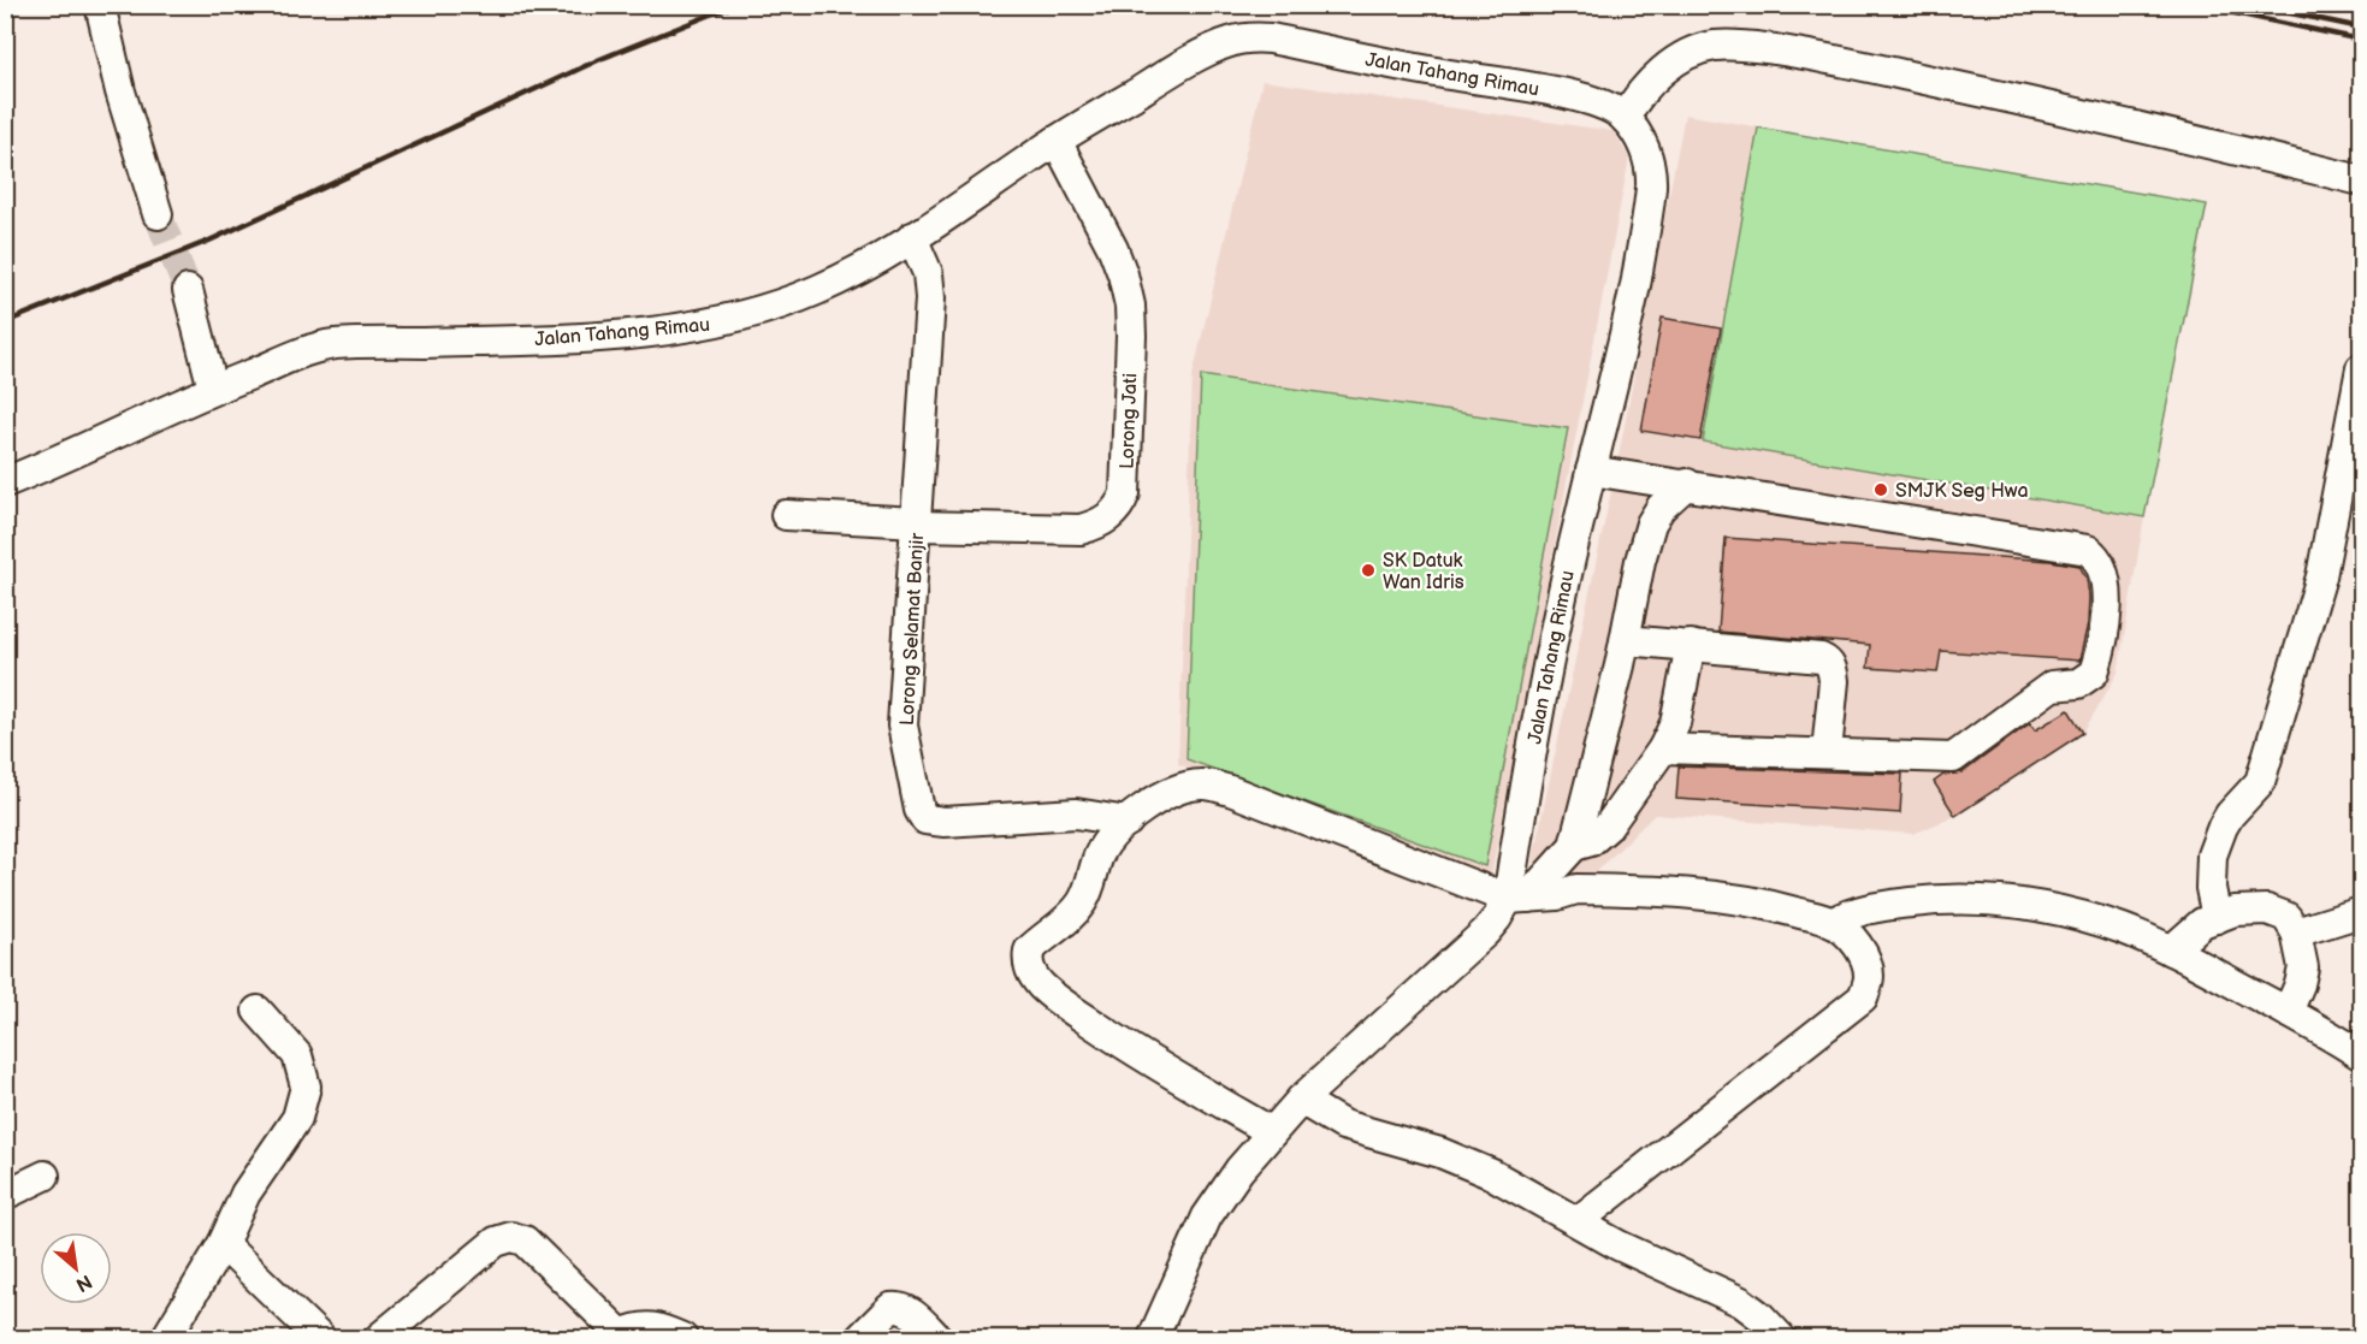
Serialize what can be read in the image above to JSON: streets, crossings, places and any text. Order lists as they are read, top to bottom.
{
  "streets": {
    "street": ["Jalan Tahang Rimau", "Lorong Jati", "Lorong Selamat Banjir"]
  },
  "crossings": [
    ["Jalan Tahang Rimau", "Lorong Jati"],
    ["Jalan Tahang Rimau", "Lorong Selamat Banjir"],
    ["Lorong Jati", "Lorong Selamat Banjir"]
  ],
  "places": ["SMJK Seg Hwa", "SK Datuk Wan Idris"],
  "north": "bottom right"
}
